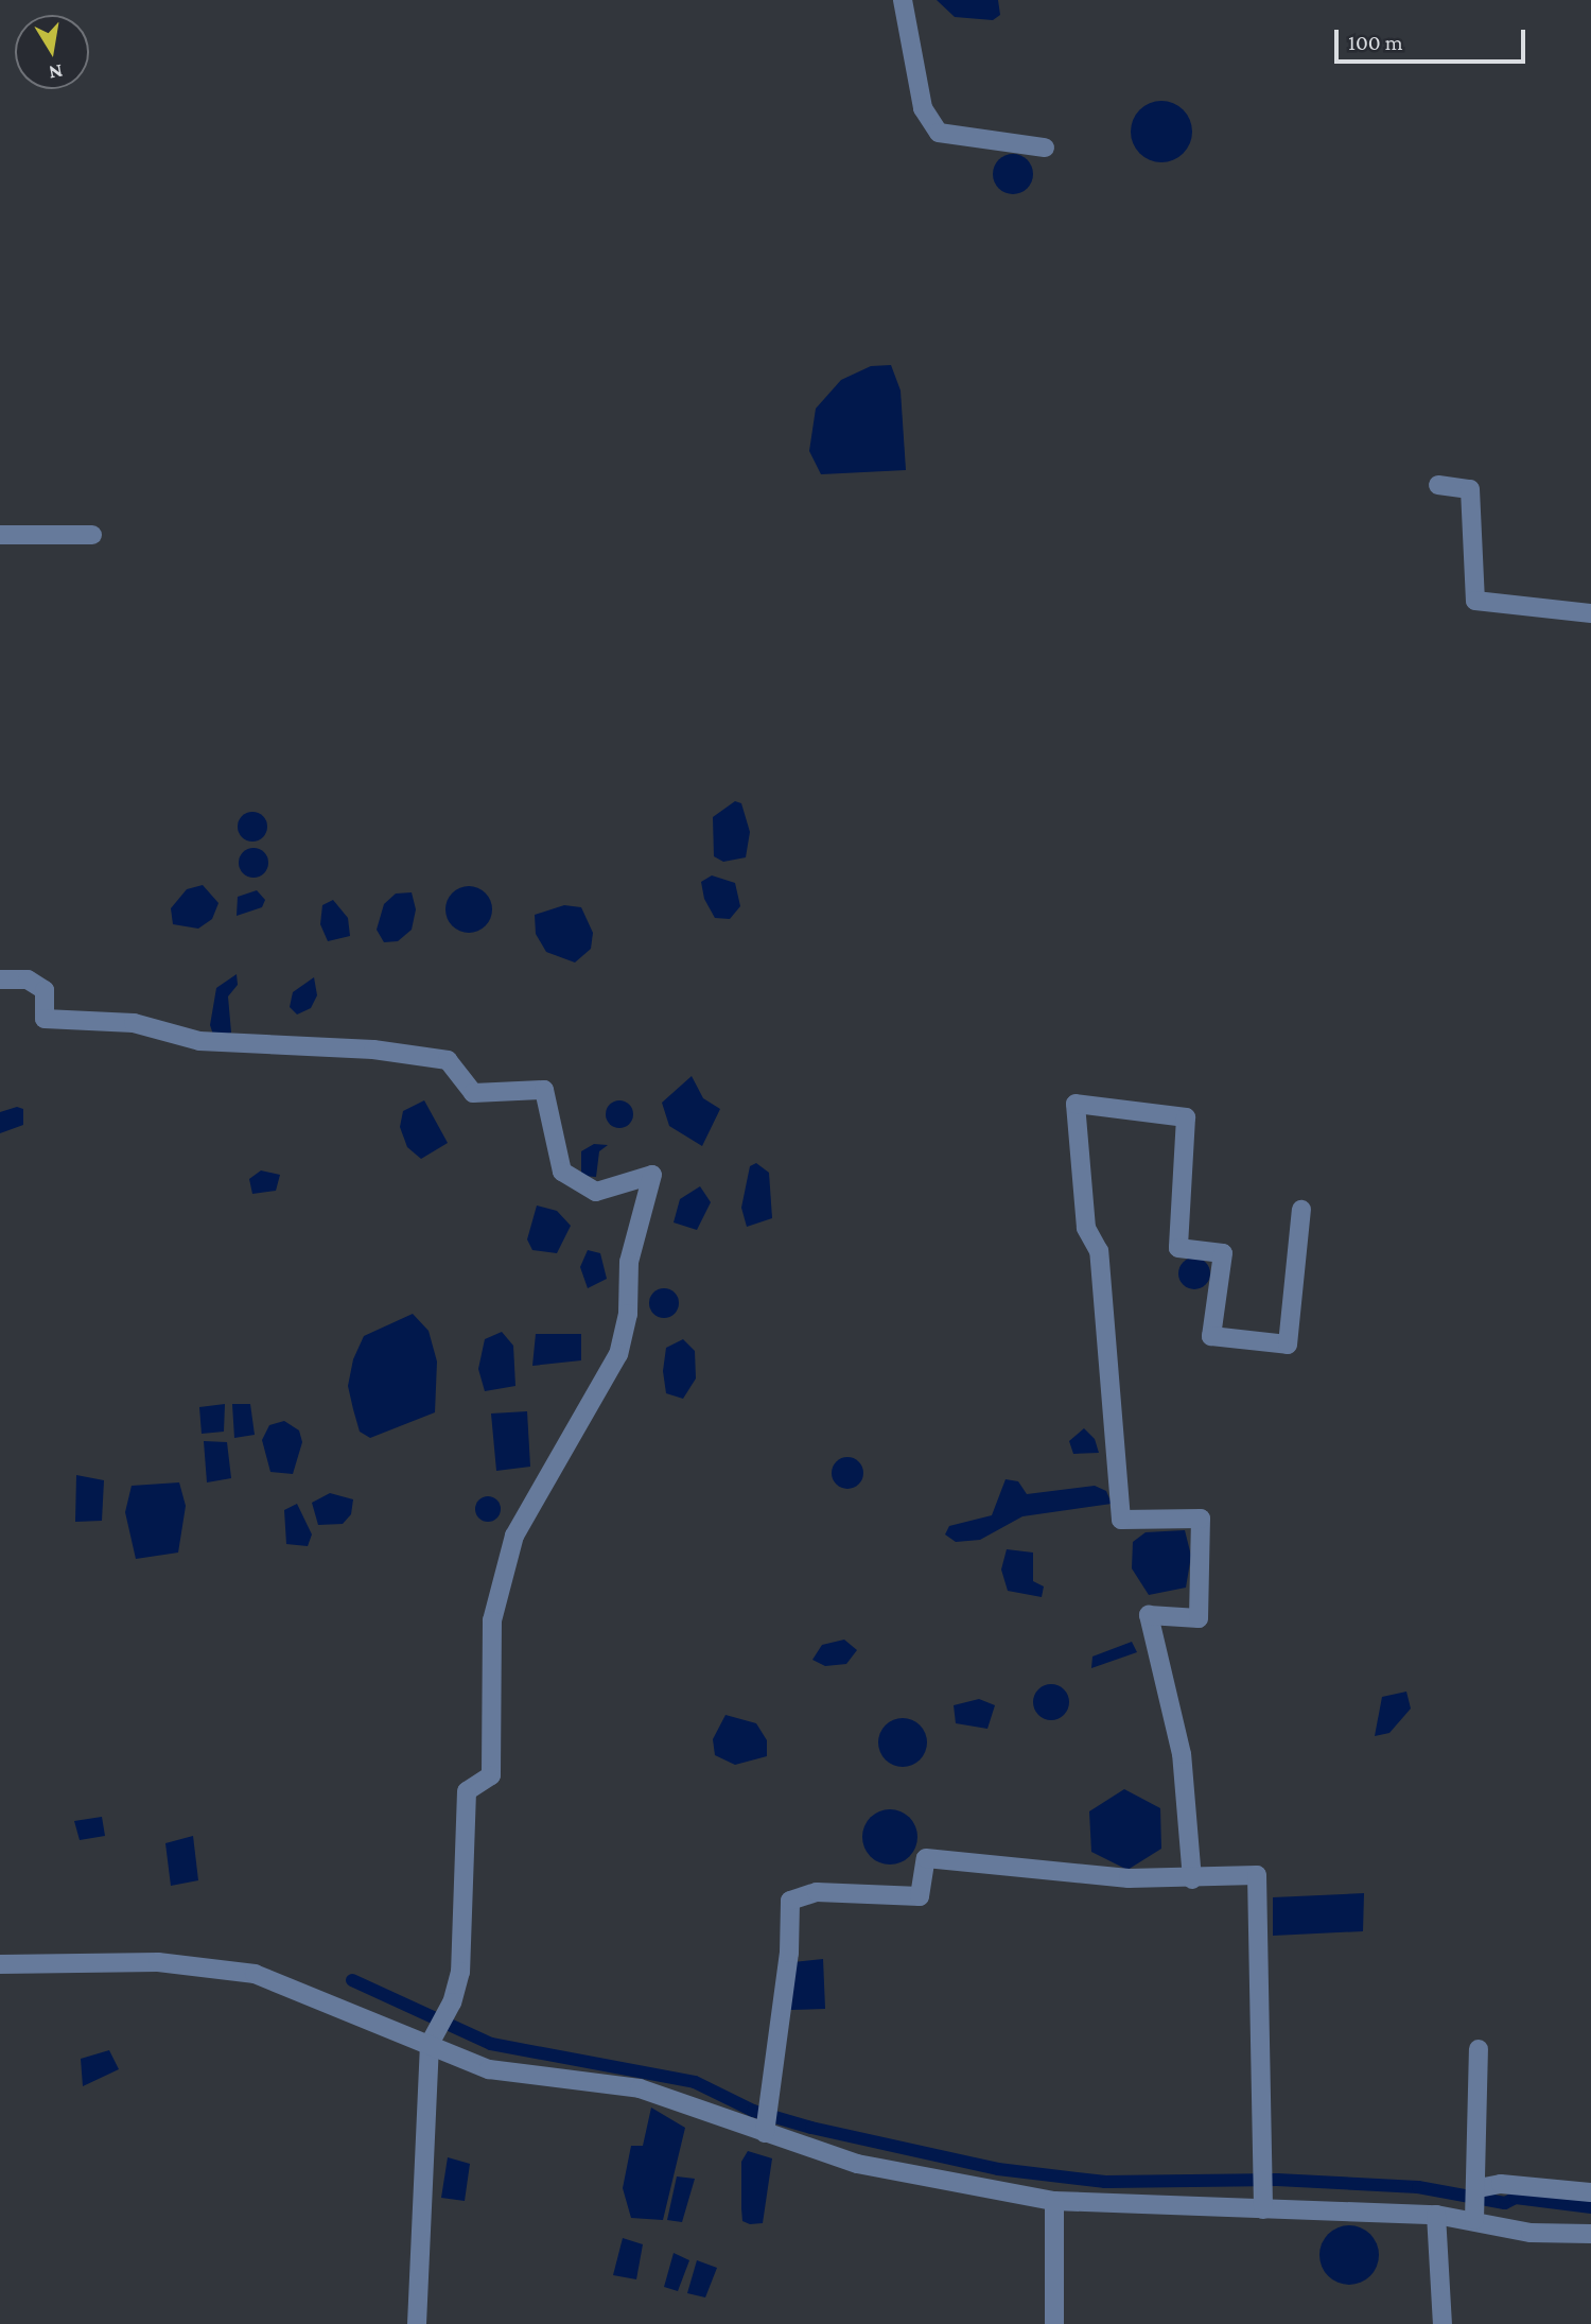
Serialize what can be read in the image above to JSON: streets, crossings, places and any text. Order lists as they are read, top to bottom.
{
  "scale_bar": "100 m",
  "north": "bottom"
}
